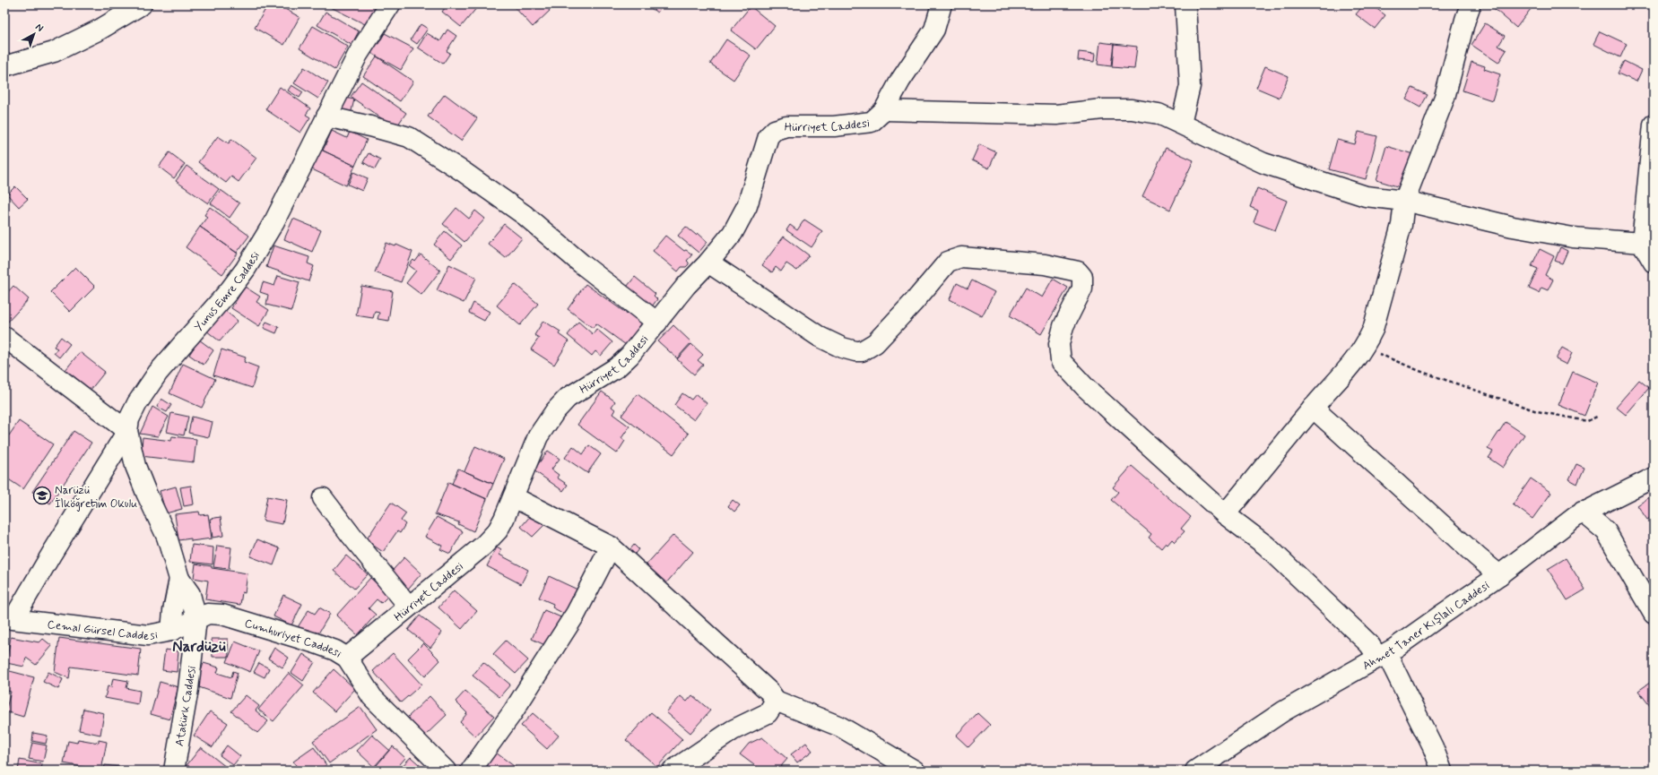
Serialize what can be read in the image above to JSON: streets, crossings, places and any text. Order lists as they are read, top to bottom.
{
  "streets": {
    "street": [
      "Hürriyet Caddesi",
      "Yunus Emre Caddesi",
      "Ahmet Taner Kışlalı Caddesi",
      "Cemal Gürsel Caddesi",
      "Cumhuriyet Caddesi",
      "Atatürk Caddesi"
    ]
  },
  "crossings": [
    ["Hürriyet Caddesi", "Cumhuriyet Caddesi"],
    ["Cemal Gürsel Caddesi", "Cumhuriyet Caddesi"],
    ["Cemal Gürsel Caddesi", "Atatürk Caddesi"],
    ["Cumhuriyet Caddesi", "Atatürk Caddesi"]
  ],
  "districts": ["Nardüzü"],
  "places": {
    "school or university": ["Narüzü İlköğretim Okulu"]
  },
  "north": "top right"
}
